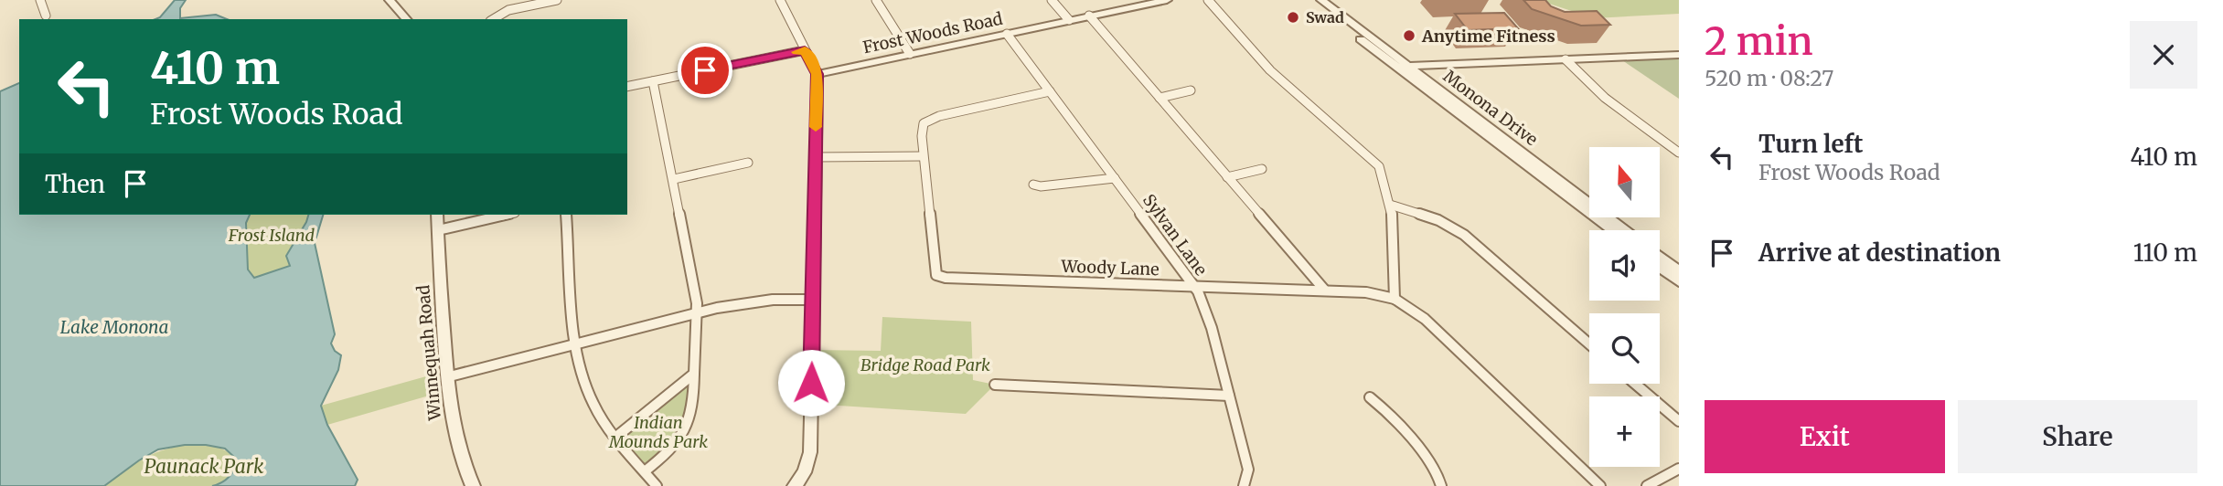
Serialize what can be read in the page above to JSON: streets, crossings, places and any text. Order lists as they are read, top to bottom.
{
  "streets": {
    "street": [
      "Frost Woods Road",
      "Monona Drive",
      "Sylvan Lane",
      "Woody Lane",
      "Winnequah Road"
    ]
  },
  "crossings": [
    ["Frost Woods Road", "Sylvan Lane"],
    ["Sylvan Lane", "Woody Lane"]
  ],
  "water": ["Lake Monona"],
  "parks": [
    "Frost Island",
    "Bridge Road Park",
    "Indian Mounds Park",
    "Paunack Park"
  ],
  "places": ["Swad", "Anytime Fitness"],
  "north": "top",
  "page": {
    "heading": ["2 min", "520 m · 08:27"],
    "turn": ["410 m", "Frost Woods Road"],
    "list": [
      {
        "name": "Turn left",
        "note": "Frost Woods Road",
        "value": "410 m"
      },
      {
        "name": "Arrive at destination",
        "value": "110 m"
      }
    ],
    "map_buttons": "+",
    "then": "Then",
    "buttons": ["Exit", "Share"]
  }
}
